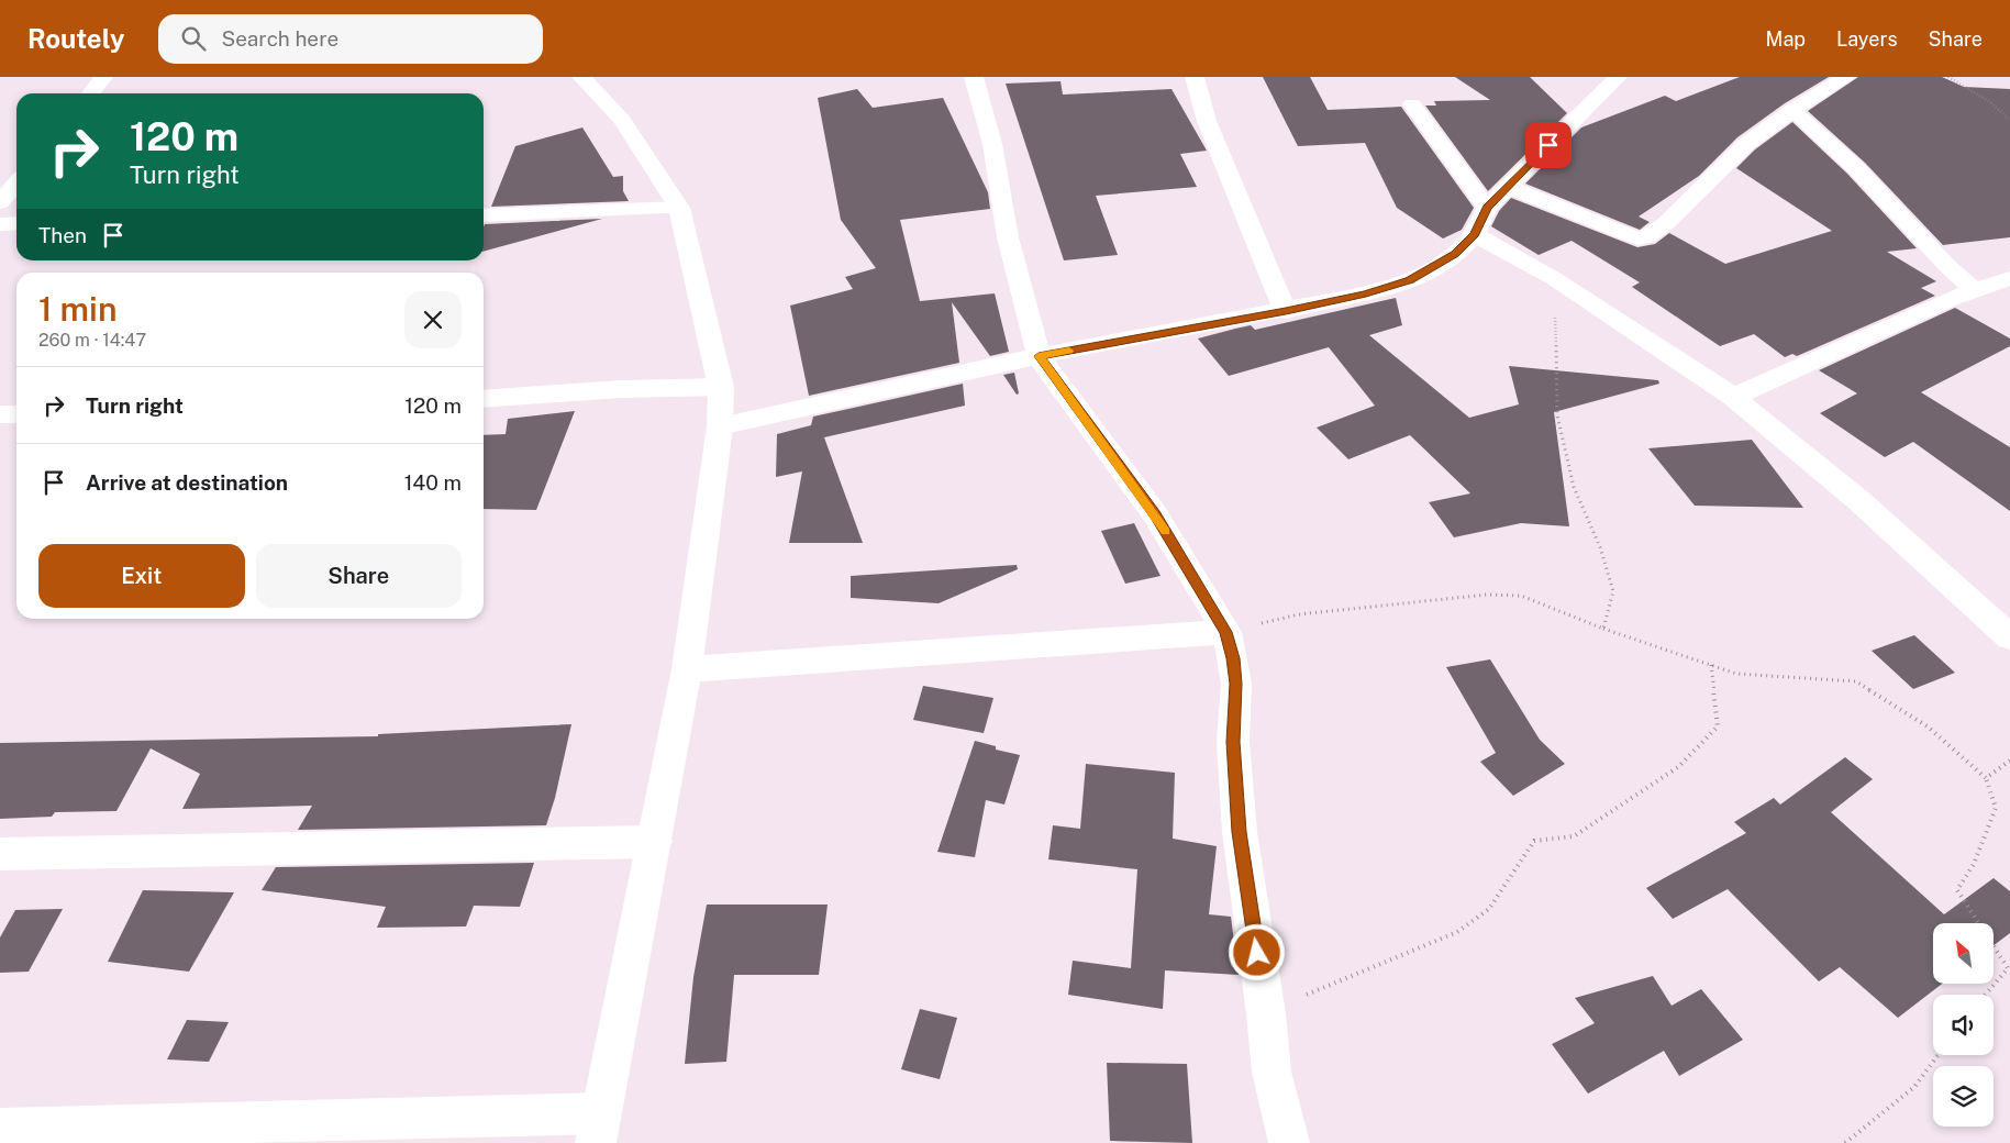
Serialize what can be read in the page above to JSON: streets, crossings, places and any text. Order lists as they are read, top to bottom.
{
  "north": "top left",
  "page": {
    "header": "Routely",
    "search": "Search here",
    "nav": ["Map", "Layers", "Share"],
    "turn": ["120 m", "Turn right"],
    "then": "Then",
    "heading": ["1 min", "260 m · 14:47"],
    "list": [
      {
        "name": "Turn right",
        "value": "120 m"
      },
      {
        "name": "Arrive at destination",
        "value": "140 m"
      }
    ],
    "buttons": ["Exit", "Share"]
  }
}
